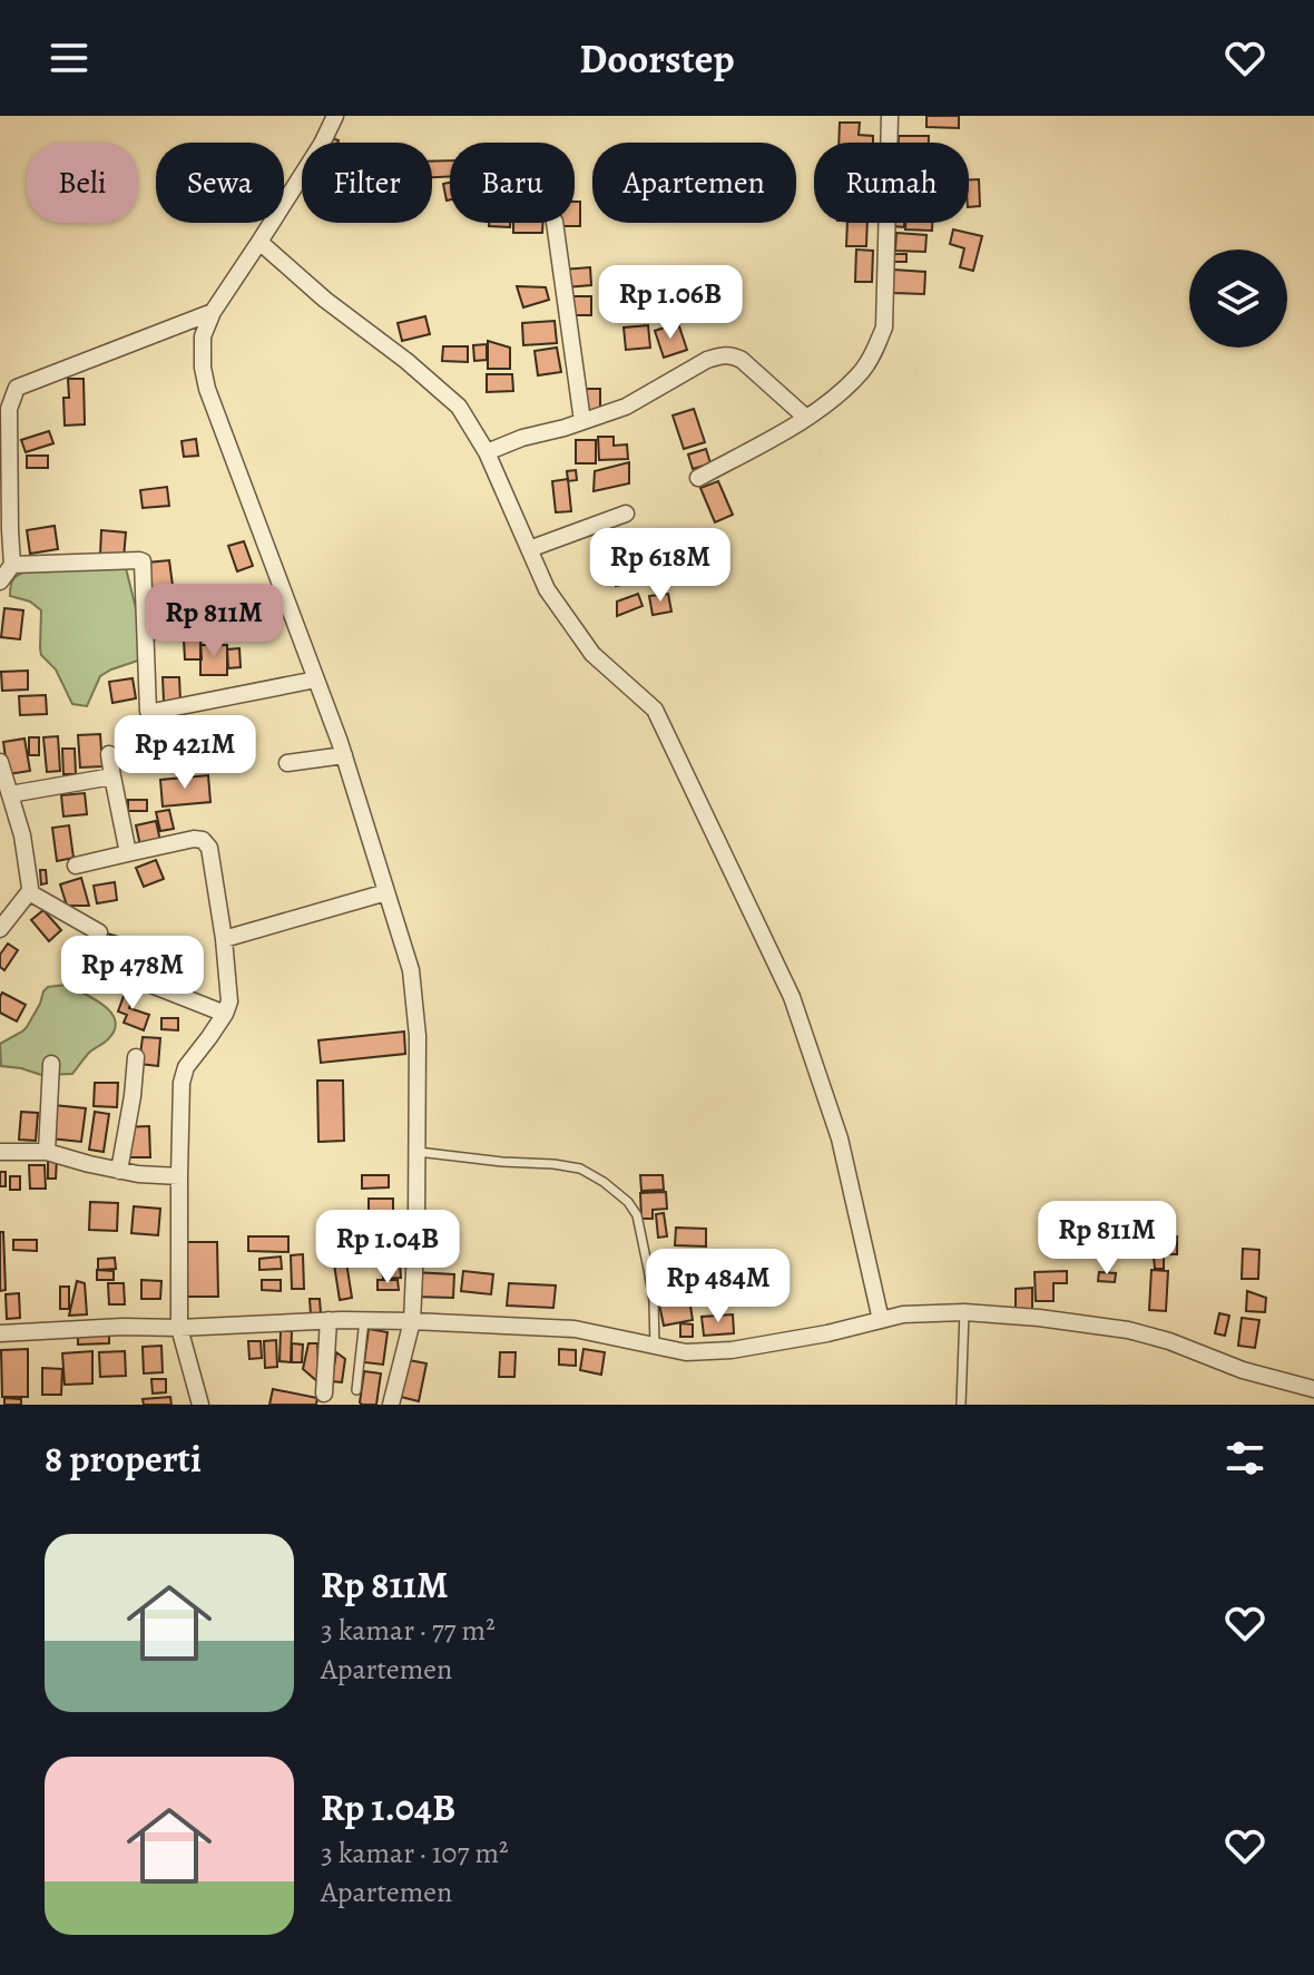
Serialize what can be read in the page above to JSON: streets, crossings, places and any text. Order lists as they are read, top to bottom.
{
  "page": {
    "header": "Doorstep",
    "chip": [
      "Beli",
      "Sewa",
      "Filter",
      "Baru",
      "Apartemen",
      "Rumah"
    ],
    "price": [
      "Rp 1.06B",
      "Rp 618M",
      "Rp 811M",
      "Rp 421M",
      "Rp 478M",
      "Rp 811M",
      "Rp 1.04B",
      "Rp 484M"
    ],
    "heading": "8 properti",
    "list": [
      {
        "name": "Rp 811M",
        "note": "3 kamar · 77 m² · Apartemen"
      },
      {
        "name": "Rp 1.04B",
        "note": "3 kamar · 107 m² · Apartemen"
      }
    ]
  }
}
